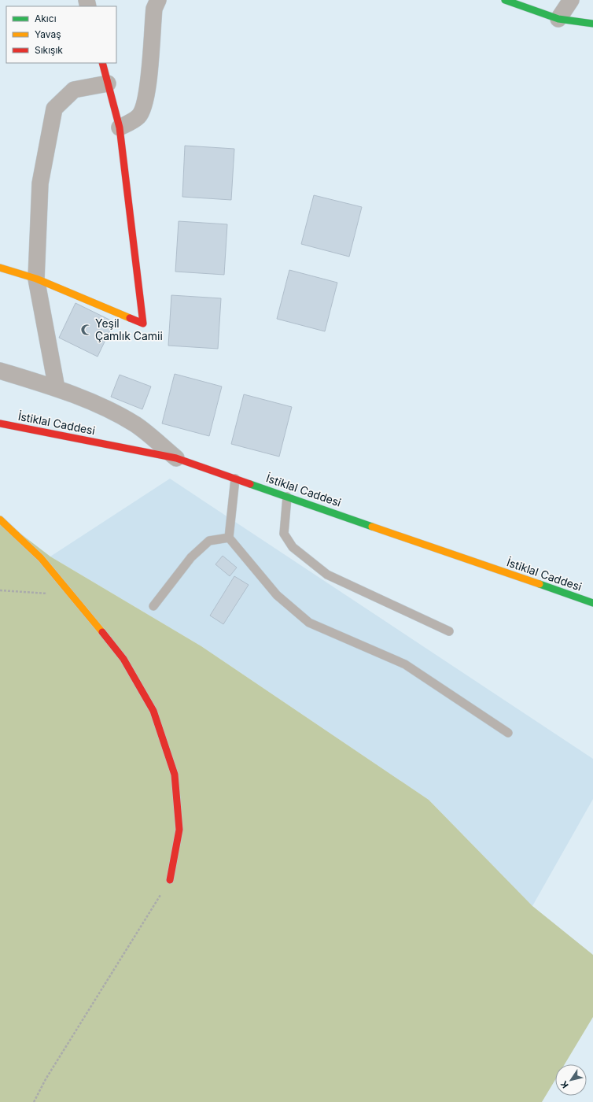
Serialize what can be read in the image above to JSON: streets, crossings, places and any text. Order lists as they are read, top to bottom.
{
  "streets": {
    "street": ["İstiklal Caddesi"]
  },
  "places": {
    "mosque": ["Yeşil Çamlık Camii"]
  },
  "legend": ["Akıcı", "Yavaş", "Sıkışık"],
  "north": "bottom left"
}
